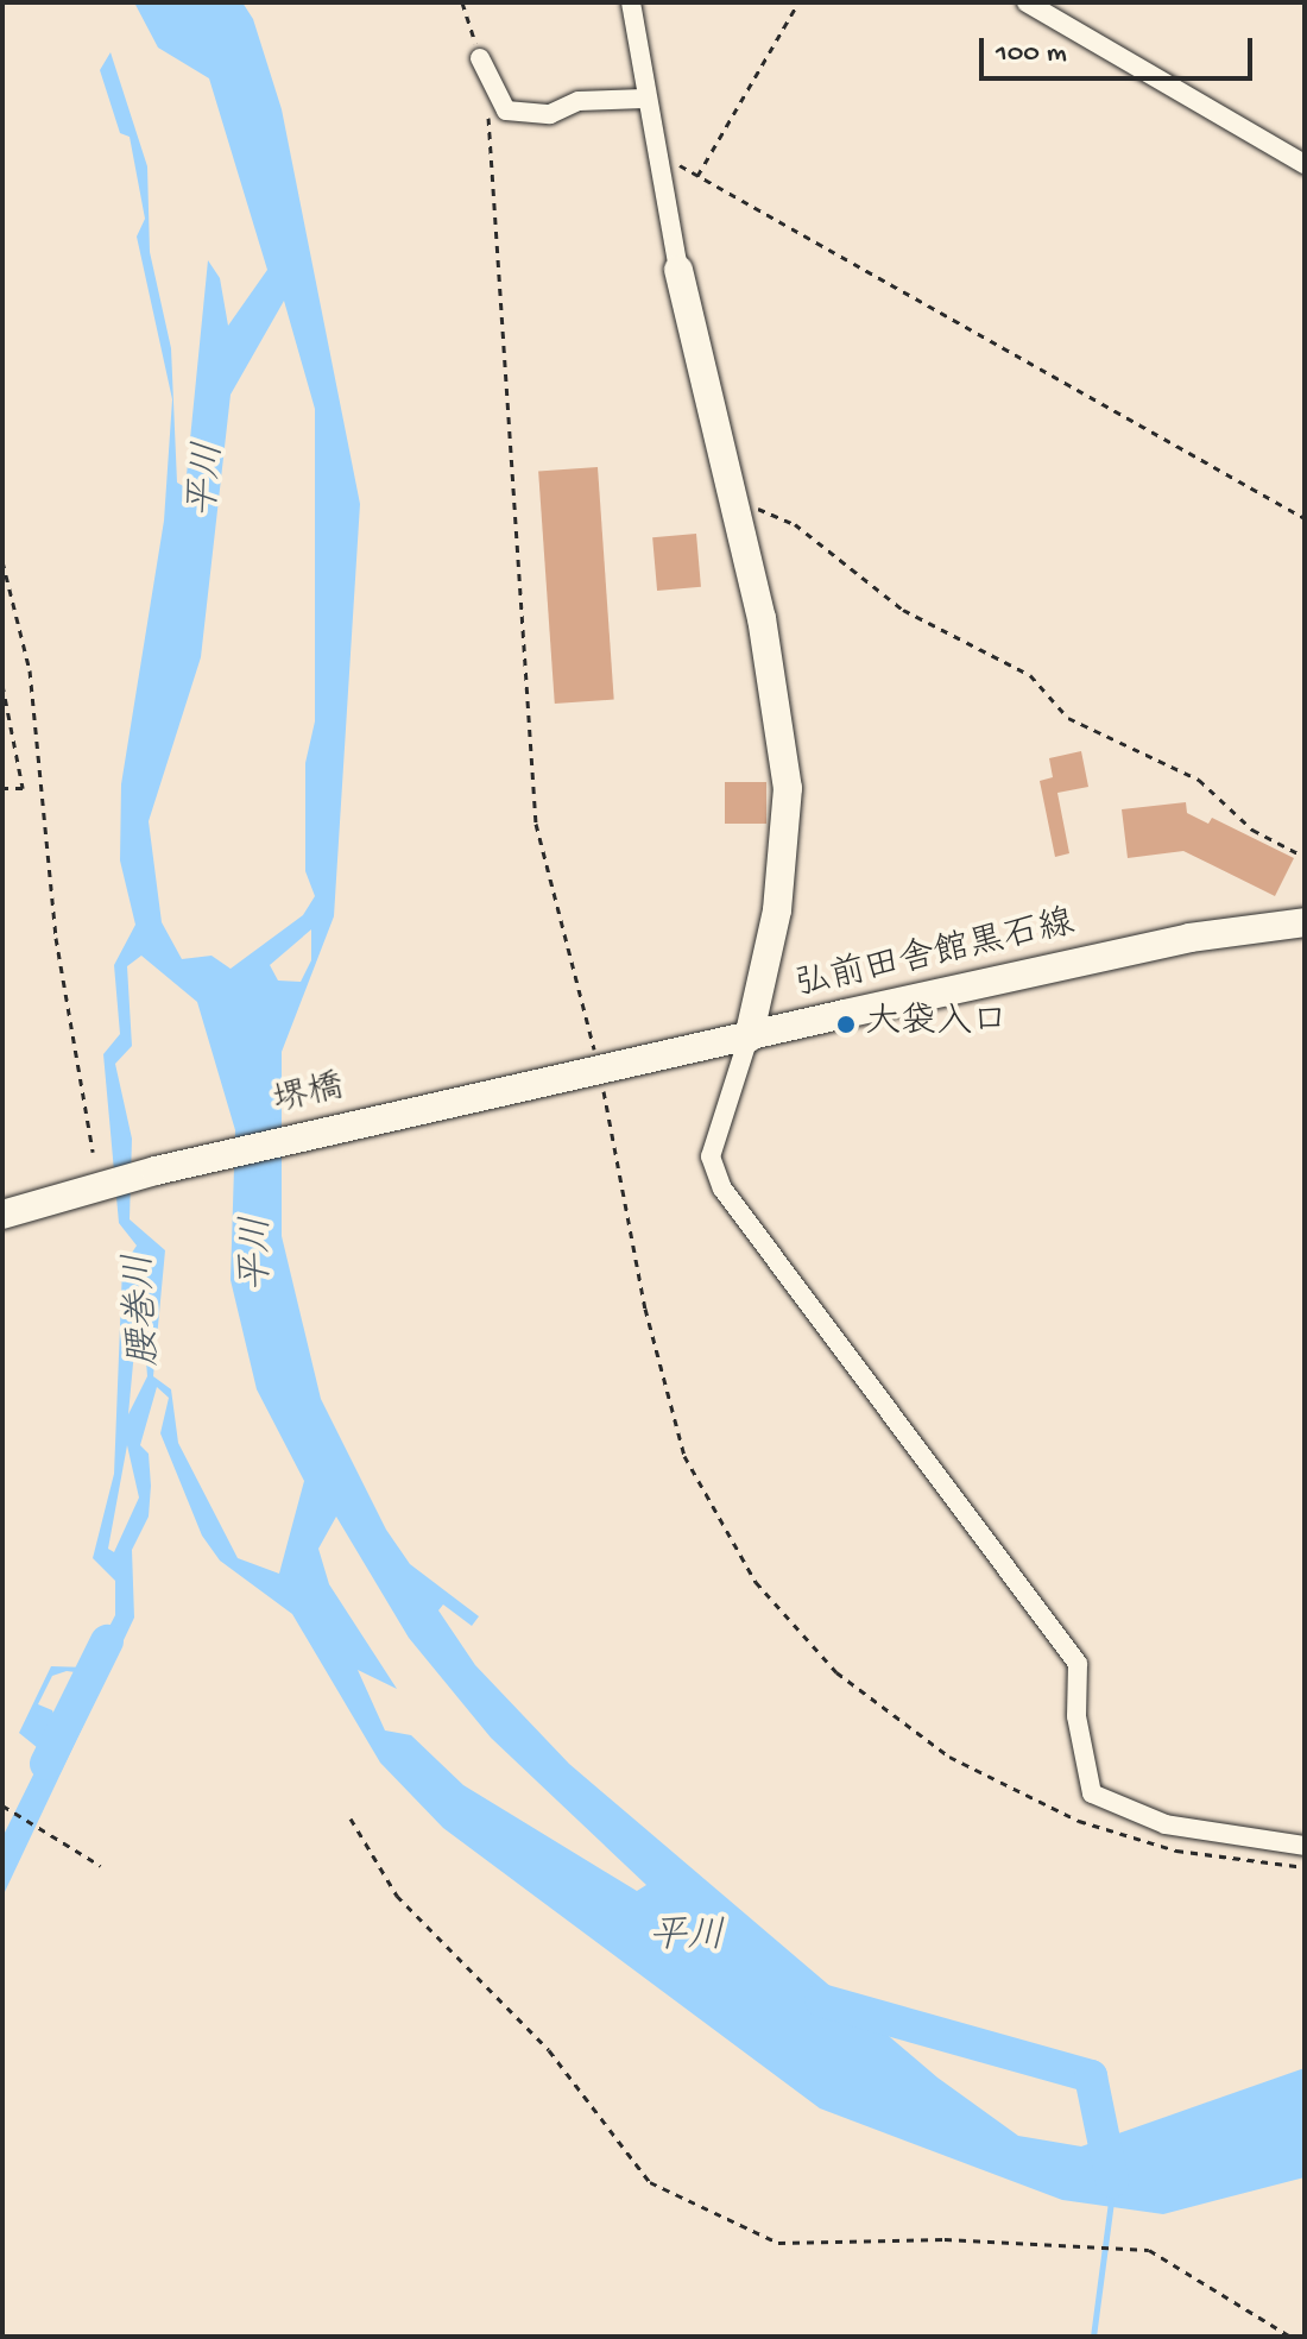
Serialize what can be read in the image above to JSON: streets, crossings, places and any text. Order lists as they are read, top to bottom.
{
  "streets": {
    "main road": ["弘前田舎館黒石線", "堺橋"]
  },
  "crossings": [
    ["弘前田舎館黒石線", "堺橋"]
  ],
  "water": ["平川", "腰巻川"],
  "places": ["大袋入口"],
  "scale_bar": "100 m"
}
